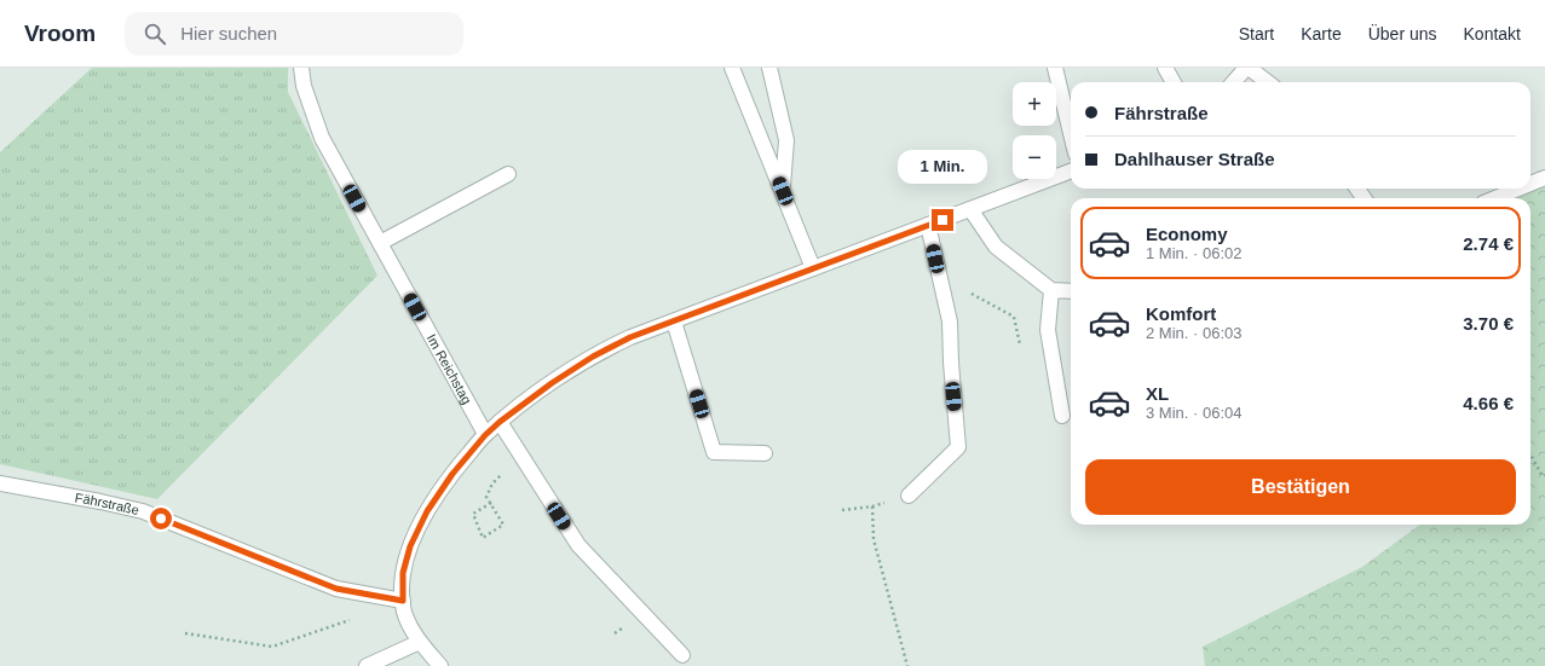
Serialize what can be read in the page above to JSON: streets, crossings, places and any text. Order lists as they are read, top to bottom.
{
  "streets": {
    "street": ["Im Reichstag", "Fährstraße"]
  },
  "page": {
    "header": "Vroom",
    "search": "Hier suchen",
    "nav": [
      "Start",
      "Karte",
      "Über uns",
      "Kontakt"
    ],
    "map_buttons": ["+", "−"],
    "banner": ["Fährstraße", "Dahlhauser Straße"],
    "bubble": "1 Min.",
    "list": [
      {
        "name": "Economy",
        "note": "1 Min. · 06:02",
        "value": "2.74 €"
      },
      {
        "name": "Komfort",
        "note": "2 Min. · 06:03",
        "value": "3.70 €"
      },
      {
        "name": "XL",
        "note": "3 Min. · 06:04",
        "value": "4.66 €"
      }
    ],
    "buttons": "Bestätigen"
  }
}
